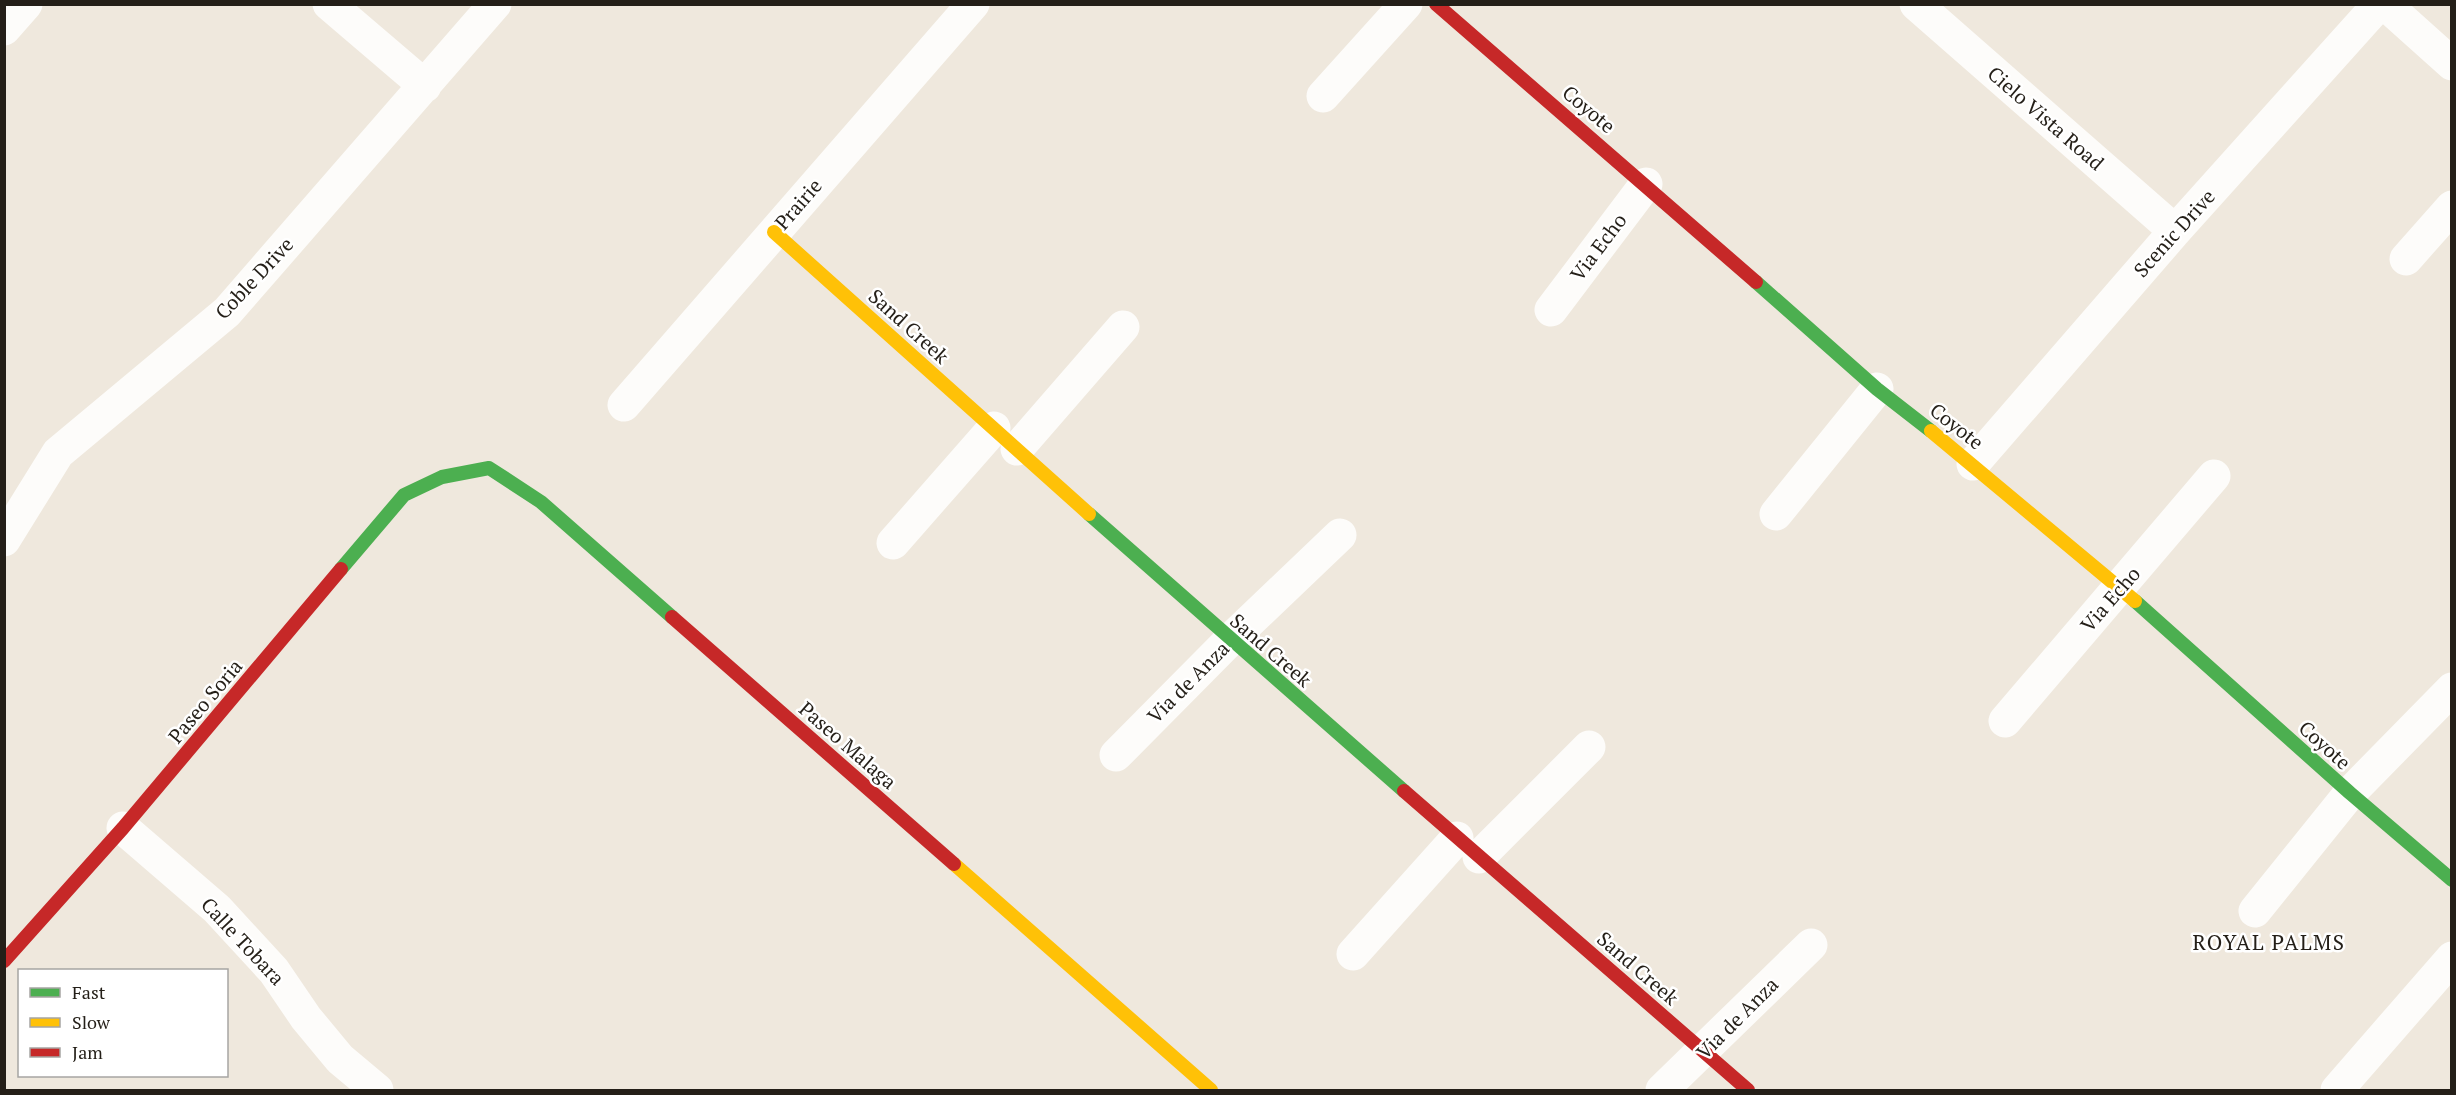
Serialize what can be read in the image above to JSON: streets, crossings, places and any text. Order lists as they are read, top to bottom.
{
  "streets": {
    "street": [
      "Coyote",
      "Cielo Vista Road",
      "Prairie",
      "Scenic Drive",
      "Via Echo",
      "Coble Drive",
      "Sand Creek",
      "Via de Anza",
      "Paseo Soria",
      "Paseo Malaga",
      "Calle Tobara"
    ]
  },
  "crossings": [
    ["Coyote", "Scenic Drive"],
    ["Coyote", "Via Echo"],
    ["Cielo Vista Road", "Scenic Drive"],
    ["Prairie", "Sand Creek"],
    ["Sand Creek", "Via de Anza"],
    ["Paseo Soria", "Paseo Malaga"],
    ["Paseo Soria", "Calle Tobara"]
  ],
  "districts": ["ROYAL PALMS"],
  "legend": ["Fast", "Slow", "Jam"]
}
